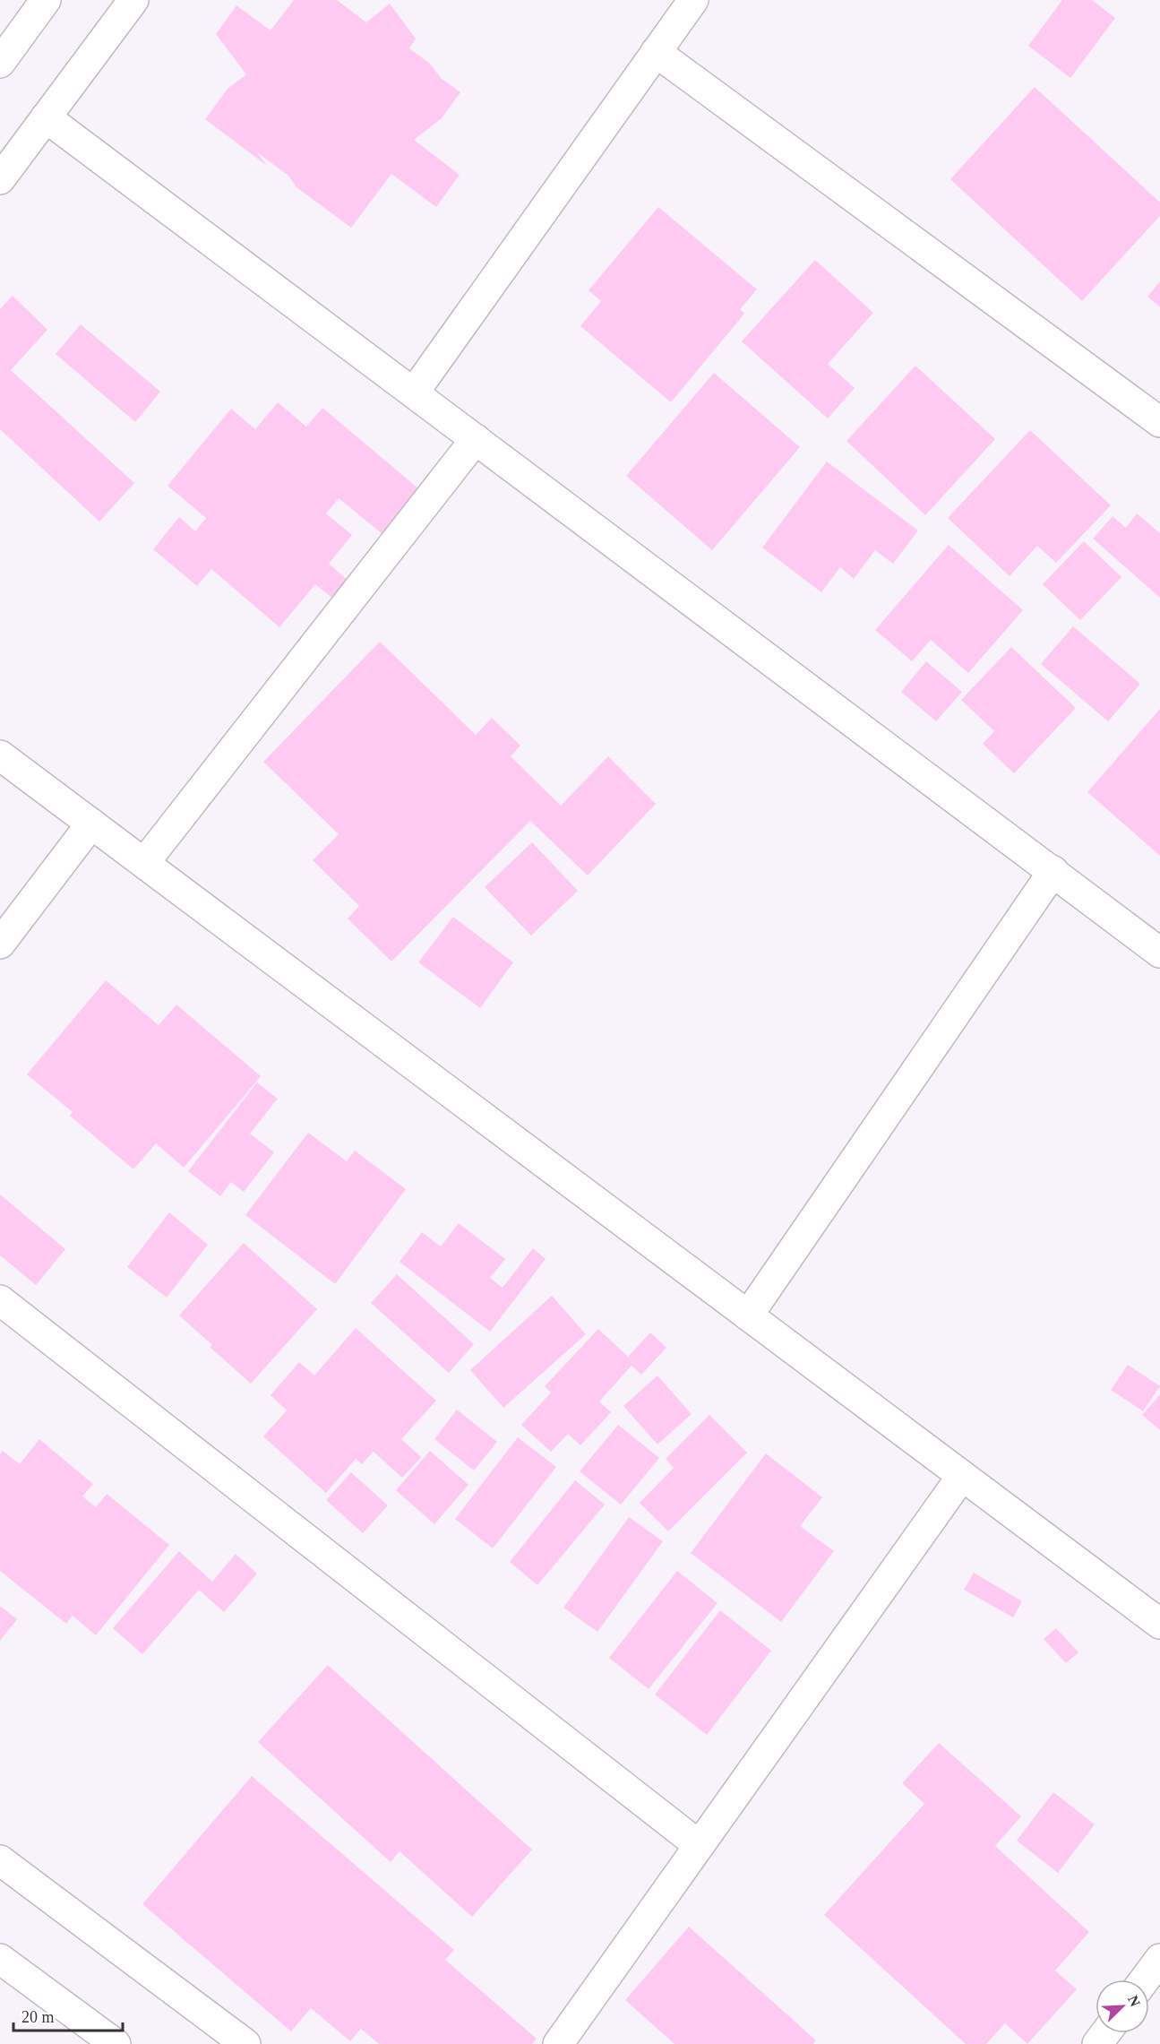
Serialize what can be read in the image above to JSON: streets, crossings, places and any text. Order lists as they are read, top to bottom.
{
  "scale_bar": "20 m",
  "north": "top right"
}
